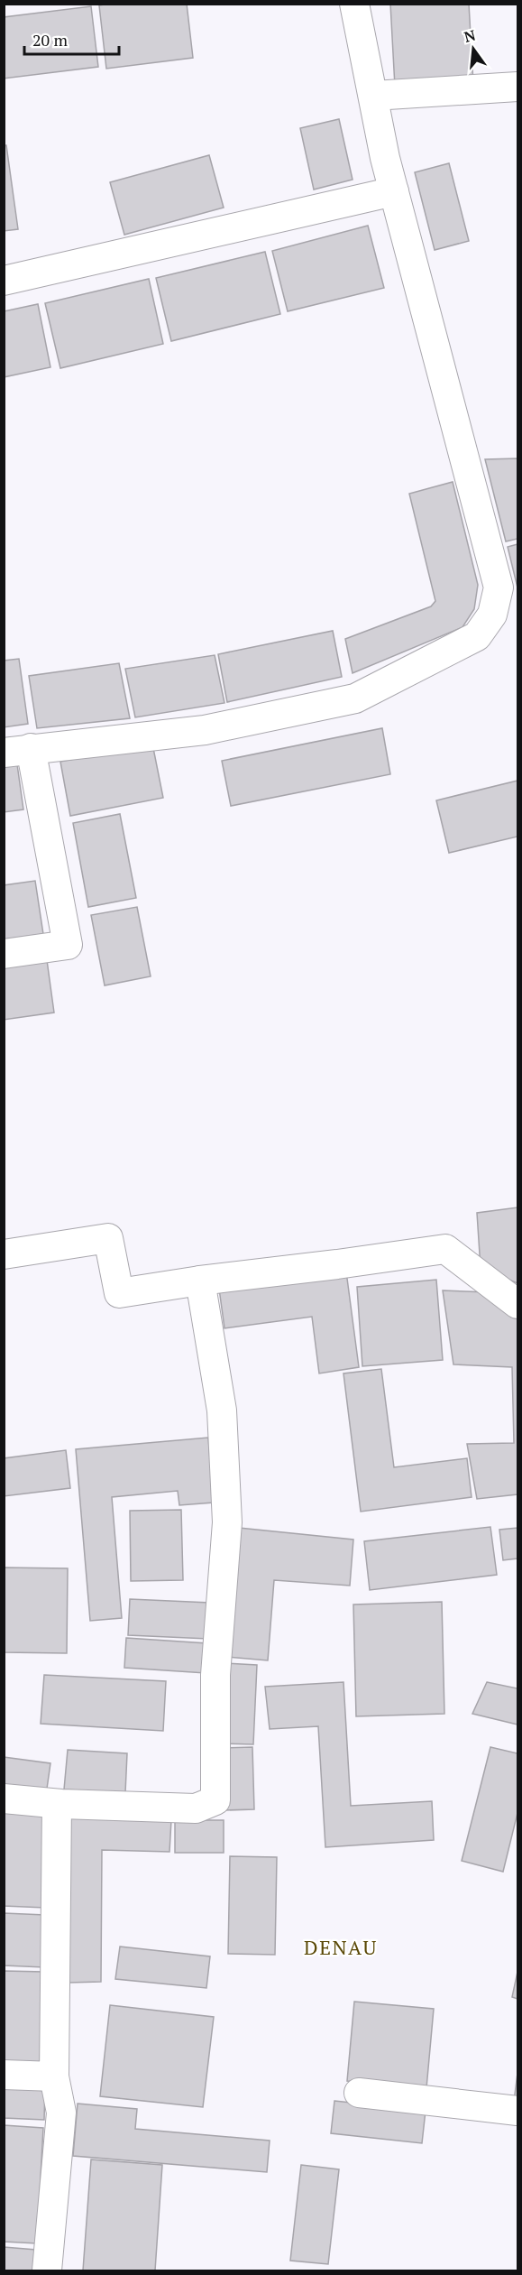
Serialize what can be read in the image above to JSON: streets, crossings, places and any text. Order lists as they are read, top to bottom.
{
  "districts": ["DENAU"],
  "scale_bar": "20 m",
  "north": "top"
}
